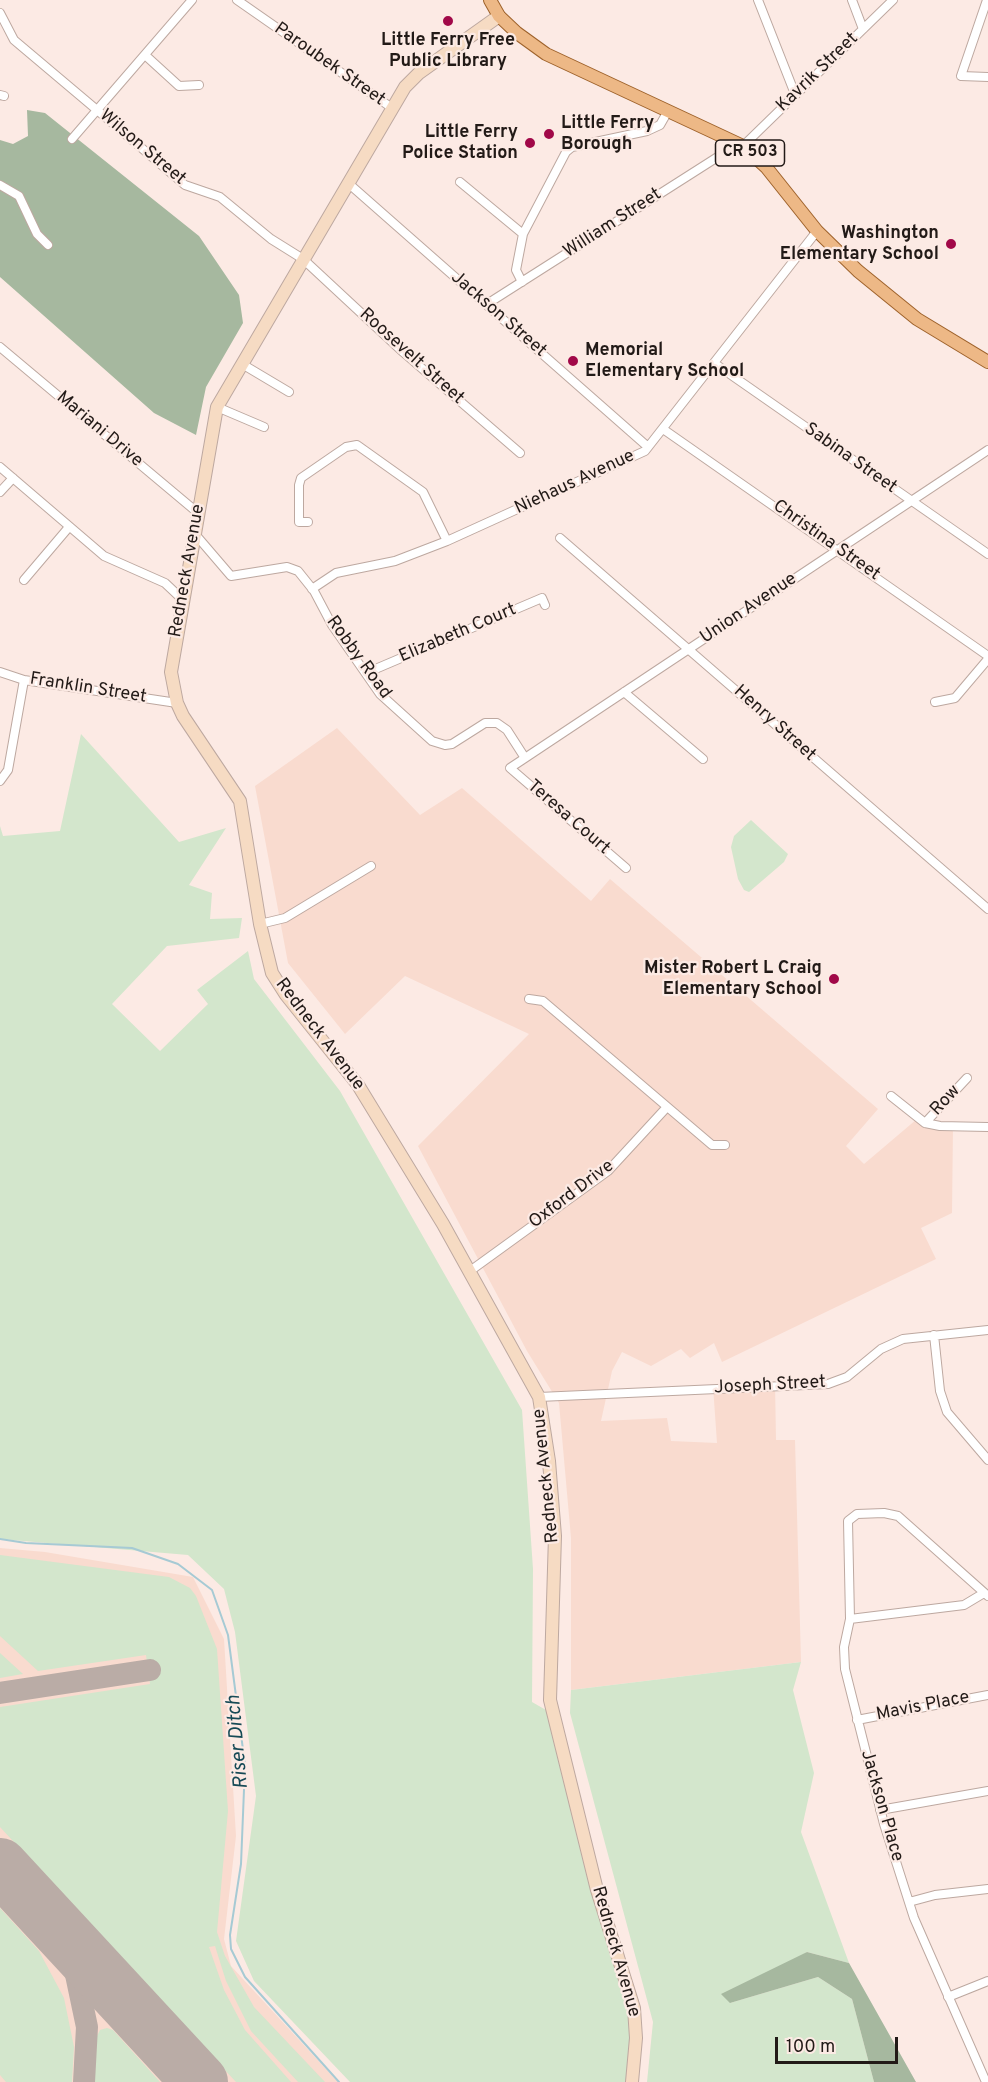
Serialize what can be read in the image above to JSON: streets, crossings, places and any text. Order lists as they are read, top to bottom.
{
  "streets": {
    "main road": ["CR 503"],
    "street": [
      "Paroubek Street",
      "Kavrik Street",
      "Wilson Street",
      "William Street",
      "Jackson Street",
      "Roosevelt Street",
      "Mariani Drive",
      "Sabina Street",
      "Niehaus Avenue",
      "Christina Street",
      "Redneck Avenue",
      "Union Avenue",
      "Elizabeth Court",
      "Robby Road",
      "Franklin Street",
      "Henry Street",
      "Teresa Court",
      "Row",
      "Oxford Drive",
      "Joseph Street",
      "Mavis Place",
      "Jackson Place"
    ]
  },
  "crossings": [
    ["Paroubek Street", "Redneck Avenue"],
    ["Kavrik Street", "CR 503"],
    ["Kavrik Street", "William Street"],
    ["Wilson Street", "Roosevelt Street"],
    ["Wilson Street", "Redneck Avenue"],
    ["CR 503", "William Street"],
    ["CR 503", "Niehaus Avenue"],
    ["CR 503", "Redneck Avenue"],
    ["William Street", "Jackson Street"],
    ["Jackson Street", "Niehaus Avenue"],
    ["Jackson Street", "Redneck Avenue"],
    ["Roosevelt Street", "Redneck Avenue"],
    ["Mariani Drive", "Redneck Avenue"],
    ["Sabina Street", "Niehaus Avenue"],
    ["Sabina Street", "Union Avenue"],
    ["Niehaus Avenue", "Christina Street"],
    ["Niehaus Avenue", "Robby Road"],
    ["Christina Street", "Union Avenue"],
    ["Redneck Avenue", "Robby Road"],
    ["Redneck Avenue", "Franklin Street"],
    ["Redneck Avenue", "Oxford Drive"],
    ["Redneck Avenue", "Joseph Street"],
    ["Union Avenue", "Robby Road"],
    ["Union Avenue", "Henry Street"],
    ["Union Avenue", "Teresa Court"],
    ["Elizabeth Court", "Robby Road"],
    ["Mavis Place", "Jackson Place"]
  ],
  "water": ["Riser Ditch"],
  "places": [
    "Little Ferry Free Public Library",
    "Little Ferry Borough",
    "Little Ferry Police Station",
    "Washington Elementary School",
    "Memorial Elementary School",
    "Mister Robert L Craig Elementary School"
  ],
  "scale_bar": "100 m"
}
